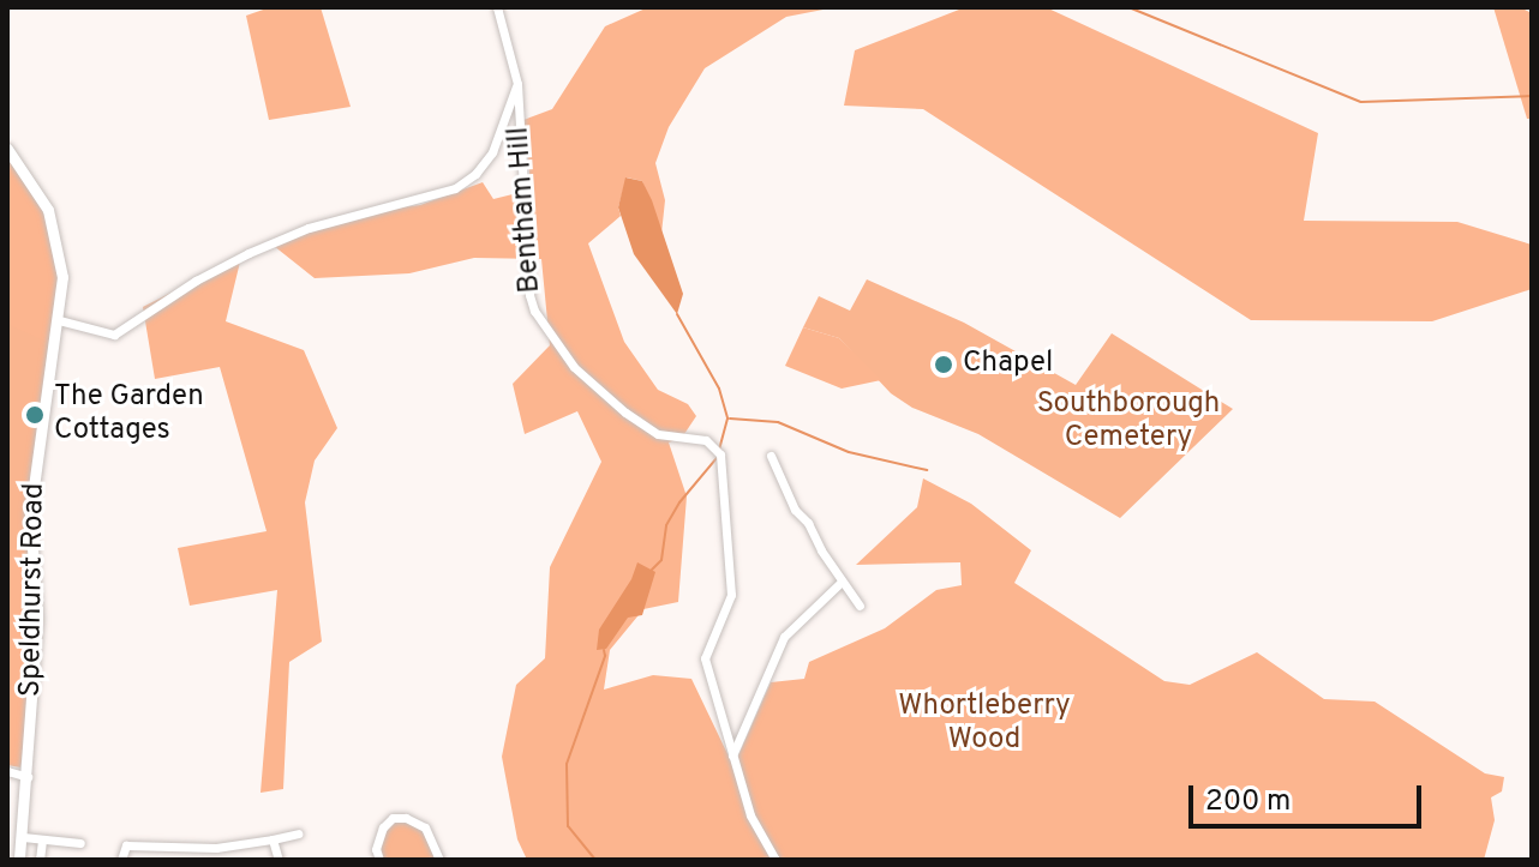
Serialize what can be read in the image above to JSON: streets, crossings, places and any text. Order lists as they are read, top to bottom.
{
  "streets": {
    "street": ["Bentham Hill", "Speldhurst Road"]
  },
  "parks": ["Southborough Cemetery", "Whortleberry Wood"],
  "places": ["Chapel", "The Garden Cottages"],
  "scale_bar": "200 m"
}
